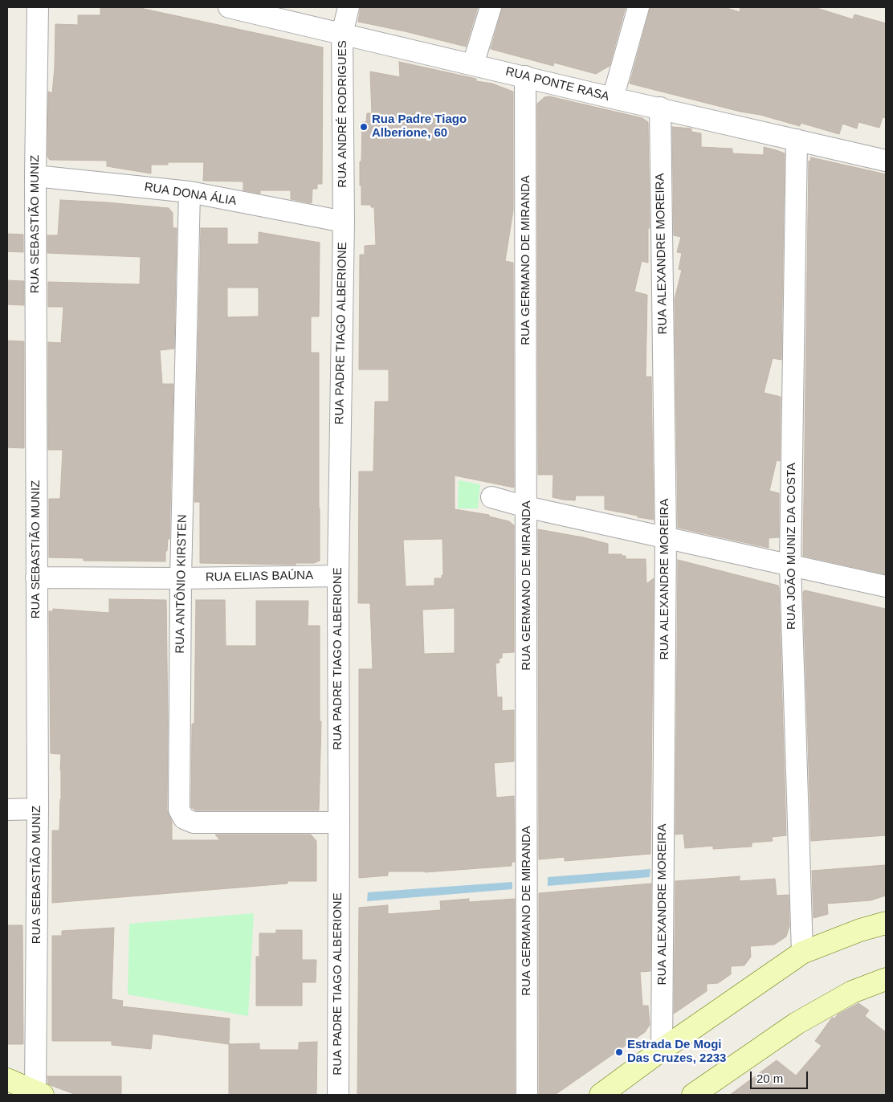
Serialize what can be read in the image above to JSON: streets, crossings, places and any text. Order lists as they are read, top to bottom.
{
  "streets": {
    "street": [
      "RUA PONTE RASA",
      "RUA ANDRÉ RODRIGUES",
      "RUA DONA ÁLIA",
      "RUA SEBASTIÃO MUNIZ",
      "RUA ALEXANDRE MOREIRA",
      "RUA GERMANO DE MIRANDA",
      "RUA PADRE TIAGO ALBERIONE",
      "RUA JOÃO MUNIZ DA COSTA",
      "RUA ELIAS BAÚNA",
      "RUA ANTÔNIO KIRSTEN"
    ]
  },
  "crossings": [
    ["RUA PONTE RASA", "RUA ANDRÉ RODRIGUES"],
    ["RUA PONTE RASA", "RUA ALEXANDRE MOREIRA"],
    ["RUA PONTE RASA", "RUA GERMANO DE MIRANDA"],
    ["RUA PONTE RASA", "RUA JOÃO MUNIZ DA COSTA"],
    ["RUA ANDRÉ RODRIGUES", "RUA DONA ÁLIA"],
    ["RUA ANDRÉ RODRIGUES", "RUA PADRE TIAGO ALBERIONE"],
    ["RUA DONA ÁLIA", "RUA SEBASTIÃO MUNIZ"],
    ["RUA DONA ÁLIA", "RUA PADRE TIAGO ALBERIONE"],
    ["RUA DONA ÁLIA", "RUA ANTÔNIO KIRSTEN"],
    ["RUA SEBASTIÃO MUNIZ", "RUA ELIAS BAÚNA"],
    ["RUA PADRE TIAGO ALBERIONE", "RUA ELIAS BAÚNA"],
    ["RUA PADRE TIAGO ALBERIONE", "RUA ANTÔNIO KIRSTEN"],
    ["RUA ELIAS BAÚNA", "RUA ANTÔNIO KIRSTEN"]
  ],
  "places": ["Rua Padre Tiago Alberione, 60", "Estrada De Mogi Das Cruzes, 2233"],
  "scale_bar": "20 m"
}
